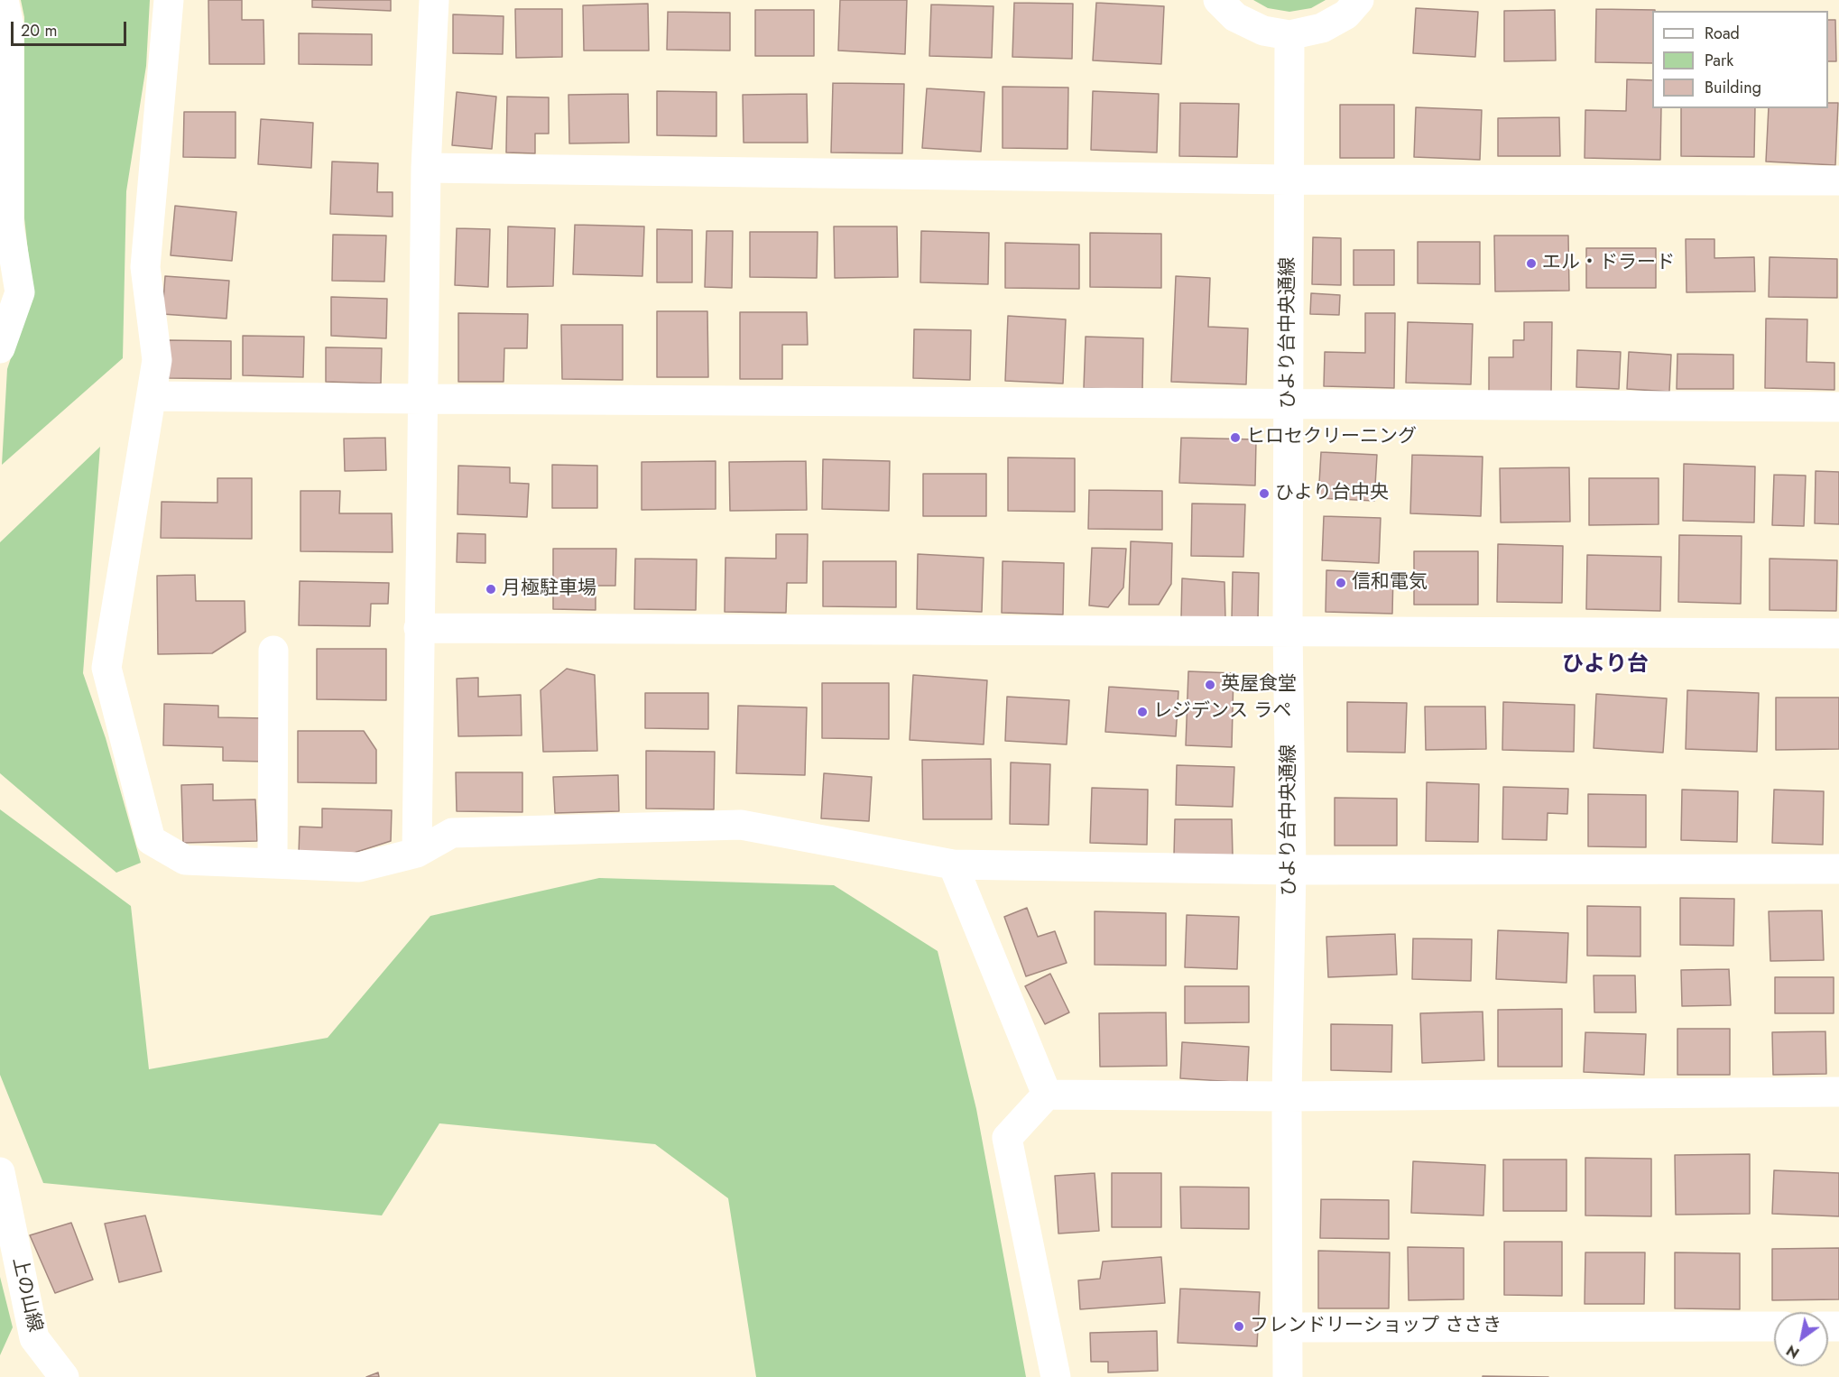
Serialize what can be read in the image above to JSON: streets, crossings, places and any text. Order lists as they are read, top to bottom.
{
  "streets": {
    "street": ["ひより台中央通線", "上の山線"]
  },
  "districts": ["ひより台"],
  "places": [
    "エル・ドラード",
    "ヒロセクリーニング",
    "ひより台中央",
    "信和電気",
    "月極駐車場",
    "英屋食堂",
    "レジデンス ラペ",
    "フレンドリーショップ ささき"
  ],
  "legend": ["Road", "Park", "Building"],
  "scale_bar": "20 m",
  "north": "bottom left"
}
